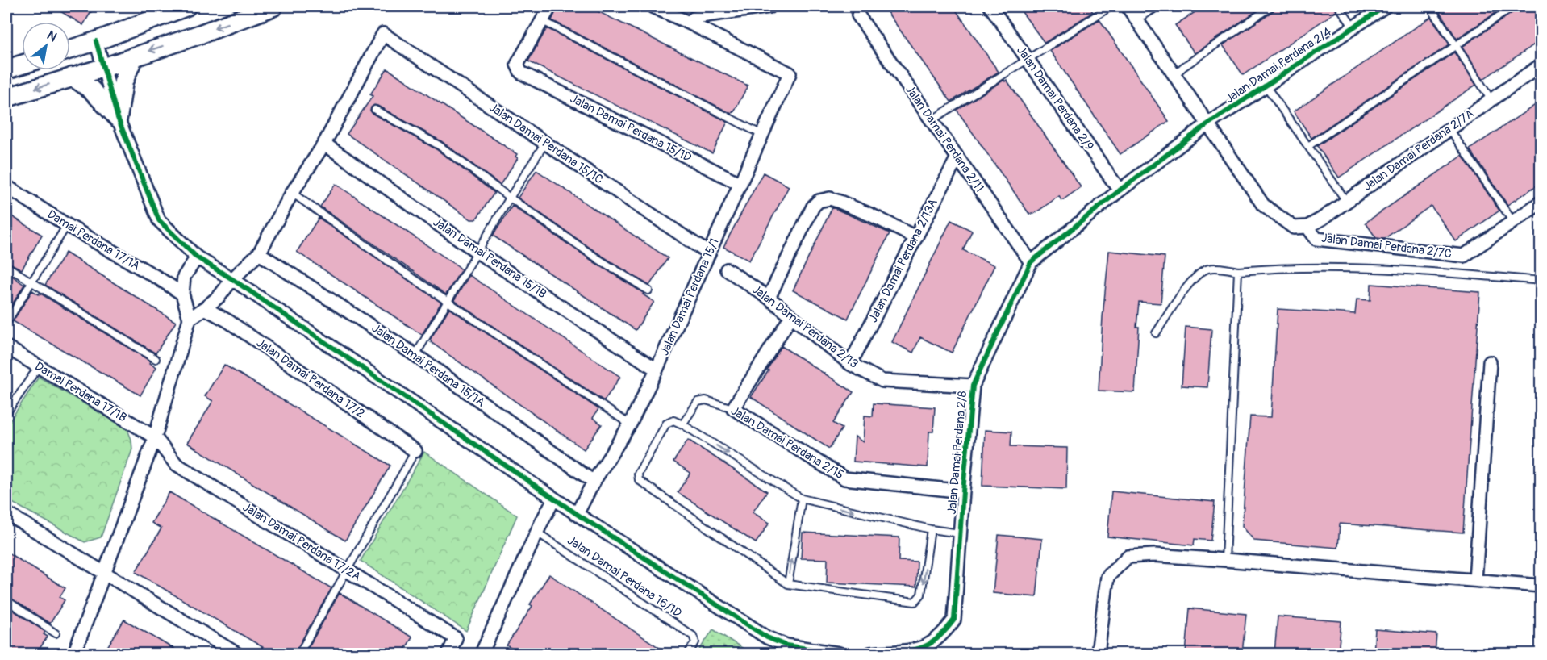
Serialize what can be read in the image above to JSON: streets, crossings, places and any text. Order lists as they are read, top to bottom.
{
  "streets": {
    "street": [
      "Jalan Damai Perdana 2/4",
      "Jalan Damai Perdana 2/9",
      "Jalan Damai Perdana 15/1D",
      "Jalan Damai Perdana 2/11",
      "Jalan Damai Perdana 15/1C",
      "Jalan Damai Perdana 2/7A",
      "Damai Perdana 17/1A",
      "Jalan Damai Perdana 2/7C",
      "Jalan Damai Perdana 15/1B",
      "Jalan Damai Perdana 2/13A",
      "Jalan Damai Perdana 15/1",
      "Jalan Damai Perdana 2/13",
      "Jalan Damai Perdana 15/1A",
      "Jalan Damai Perdana 17/2",
      "Damai Perdana 17/1B",
      "Jalan Damai Perdana 2/15",
      "Jalan Damai Perdana 2/8",
      "Jalan Damai Perdana 17/2A"
    ],
    "lane": ["Jalan Damai Perdana 16/1D"]
  },
  "crossings": [
    ["Jalan Damai Perdana 2/4", "Jalan Damai Perdana 2/7A"],
    ["Jalan Damai Perdana 2/4", "Jalan Damai Perdana 2/8"],
    ["Jalan Damai Perdana 2/9", "Jalan Damai Perdana 2/8"],
    ["Jalan Damai Perdana 15/1D", "Jalan Damai Perdana 15/1"],
    ["Jalan Damai Perdana 2/11", "Jalan Damai Perdana 2/13A"],
    ["Jalan Damai Perdana 2/11", "Jalan Damai Perdana 2/8"],
    ["Jalan Damai Perdana 15/1C", "Jalan Damai Perdana 15/1B"],
    ["Jalan Damai Perdana 15/1C", "Jalan Damai Perdana 15/1"],
    ["Jalan Damai Perdana 2/7A", "Jalan Damai Perdana 2/7C"],
    ["Jalan Damai Perdana 2/7A", "Jalan Damai Perdana 2/8"],
    ["Jalan Damai Perdana 15/1B", "Jalan Damai Perdana 15/1"],
    ["Jalan Damai Perdana 2/13A", "Jalan Damai Perdana 2/13"],
    ["Jalan Damai Perdana 15/1", "Jalan Damai Perdana 15/1A"],
    ["Jalan Damai Perdana 2/13", "Jalan Damai Perdana 2/8"],
    ["Damai Perdana 17/1B", "Jalan Damai Perdana 17/2A"],
    ["Jalan Damai Perdana 2/15", "Jalan Damai Perdana 2/8"]
  ],
  "north": "top right"
}
